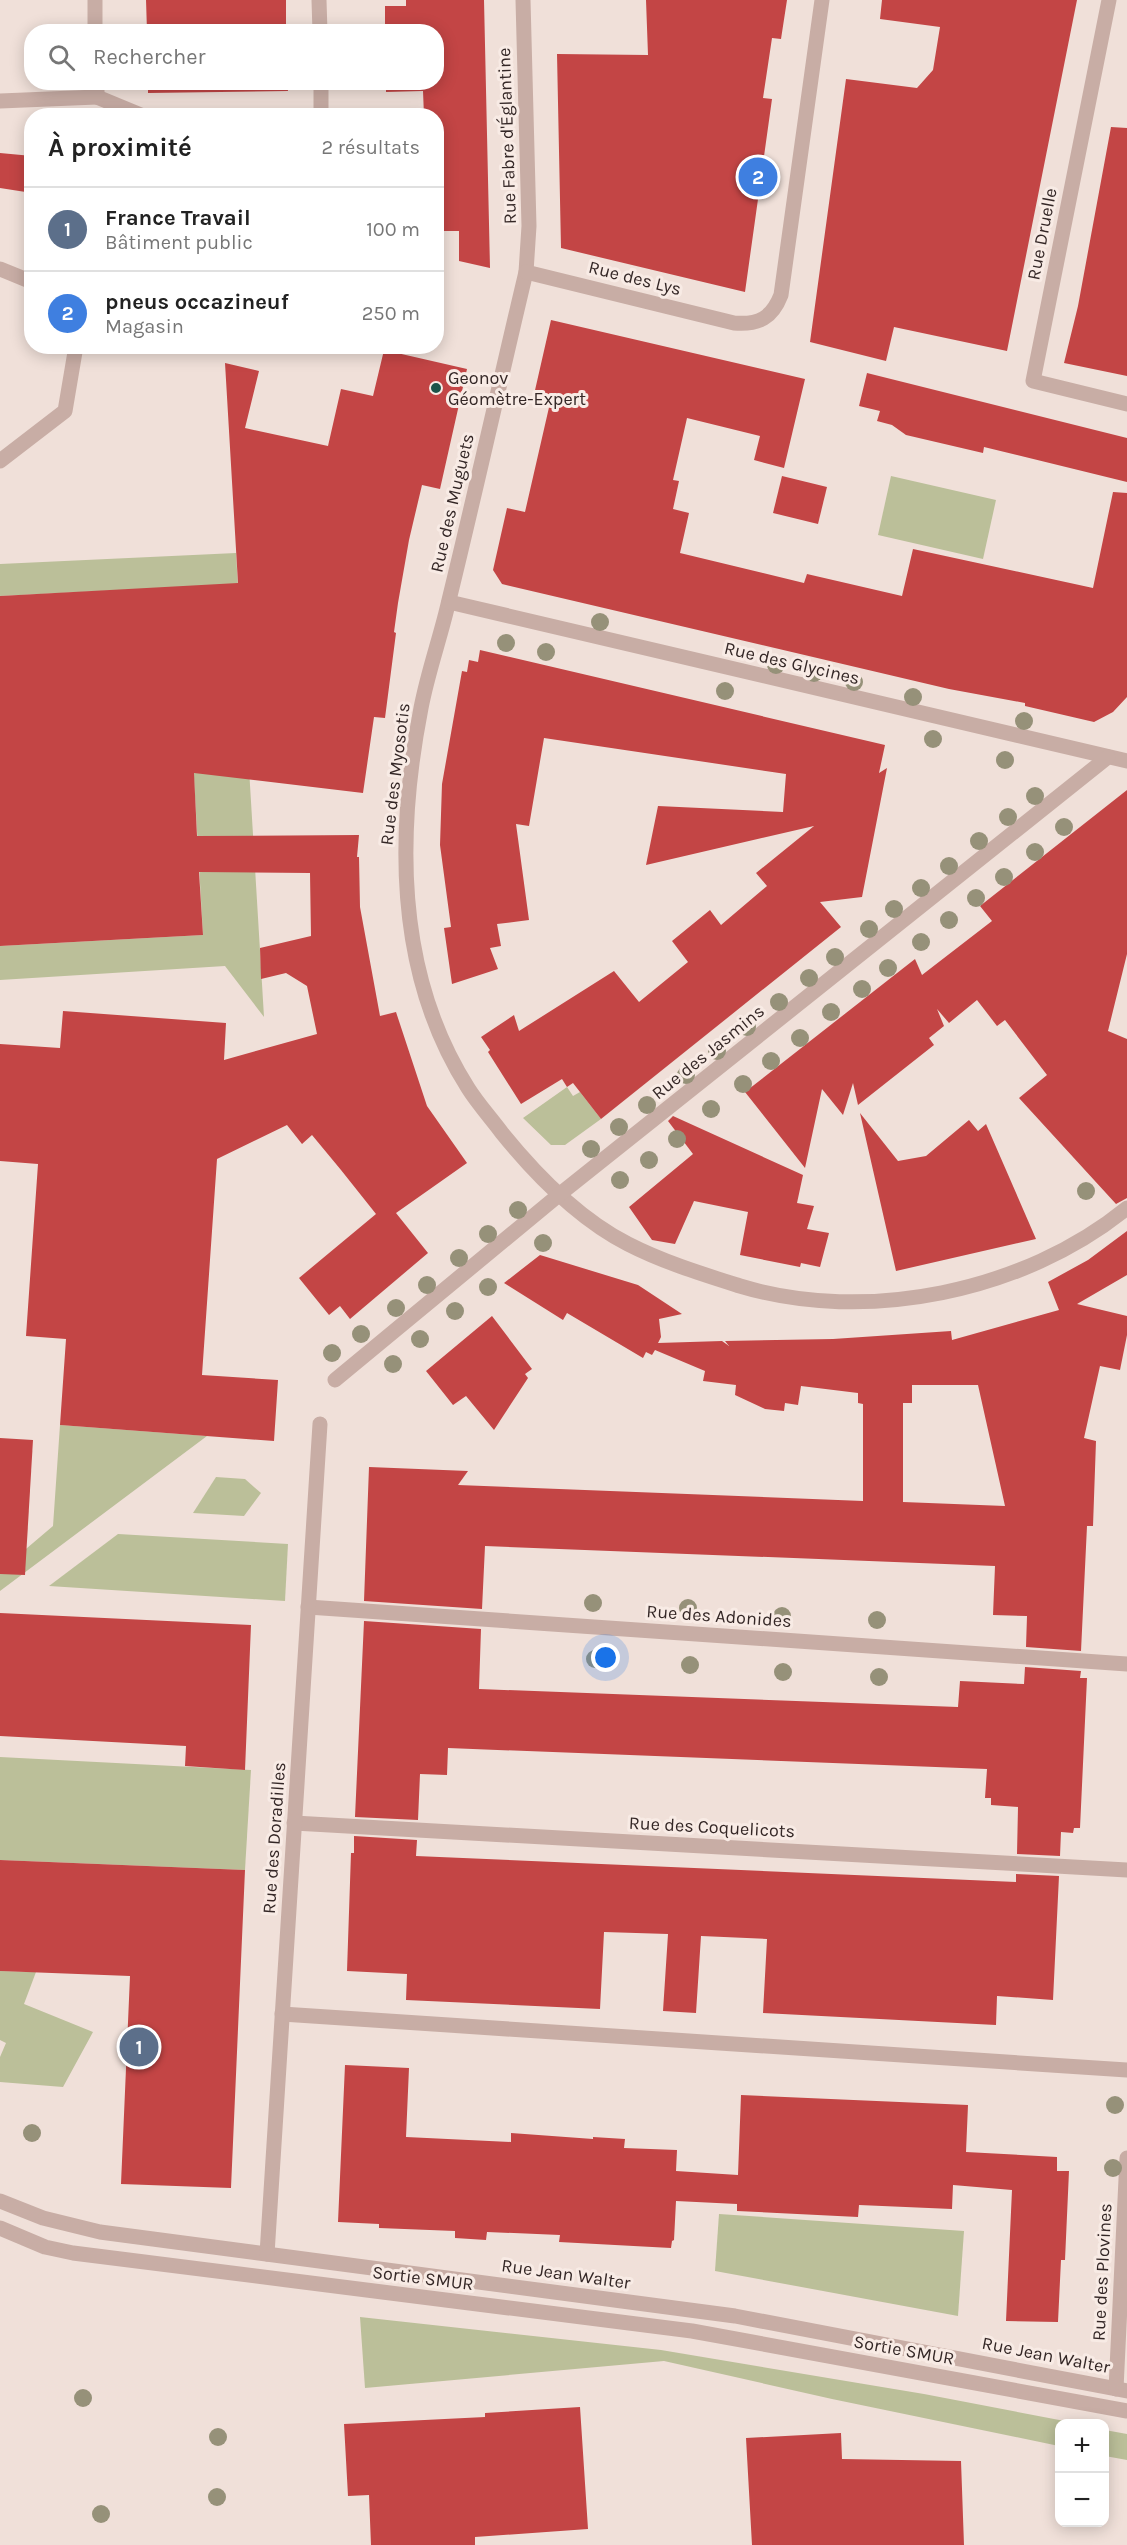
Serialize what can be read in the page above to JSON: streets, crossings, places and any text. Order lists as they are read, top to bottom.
{
  "streets": {
    "street": [
      "Rue Fabre d'Églantine",
      "Rue Druelle",
      "Rue des Lys",
      "Rue des Muguets",
      "Rue des Glycines",
      "Rue des Myosotis",
      "Rue des Jasmins",
      "Rue des Adonides",
      "Rue des Coquelicots",
      "Rue des Doradilles",
      "Rue des Plovines",
      "Rue Jean Walter",
      "Sortie SMUR"
    ]
  },
  "crossings": [
    ["Rue Fabre d'Églantine", "Rue des Lys"],
    ["Rue Fabre d'Églantine", "Rue des Muguets"],
    ["Rue des Lys", "Rue des Muguets"],
    ["Rue des Muguets", "Rue des Glycines"],
    ["Rue des Muguets", "Rue des Myosotis"],
    ["Rue des Glycines", "Rue des Myosotis"],
    ["Rue des Glycines", "Rue des Jasmins"],
    ["Rue des Myosotis", "Rue des Jasmins"],
    ["Rue des Adonides", "Rue des Doradilles"],
    ["Rue des Coquelicots", "Rue des Doradilles"],
    ["Rue des Doradilles", "Rue Jean Walter"],
    ["Rue des Plovines", "Rue Jean Walter"]
  ],
  "places": ["Geonov Géomètre-Expert"],
  "page": {
    "search": "Rechercher",
    "heading": ["À proximité", "2 résultats"],
    "pins": ["2", "1"],
    "list": [
      {
        "mark": "1",
        "name": "France Travail",
        "note": "Bâtiment public",
        "value": "100 m"
      },
      {
        "mark": "2",
        "name": "pneus occazineuf",
        "note": "Magasin",
        "value": "250 m"
      }
    ],
    "map_buttons": ["+", "−"]
  }
}
